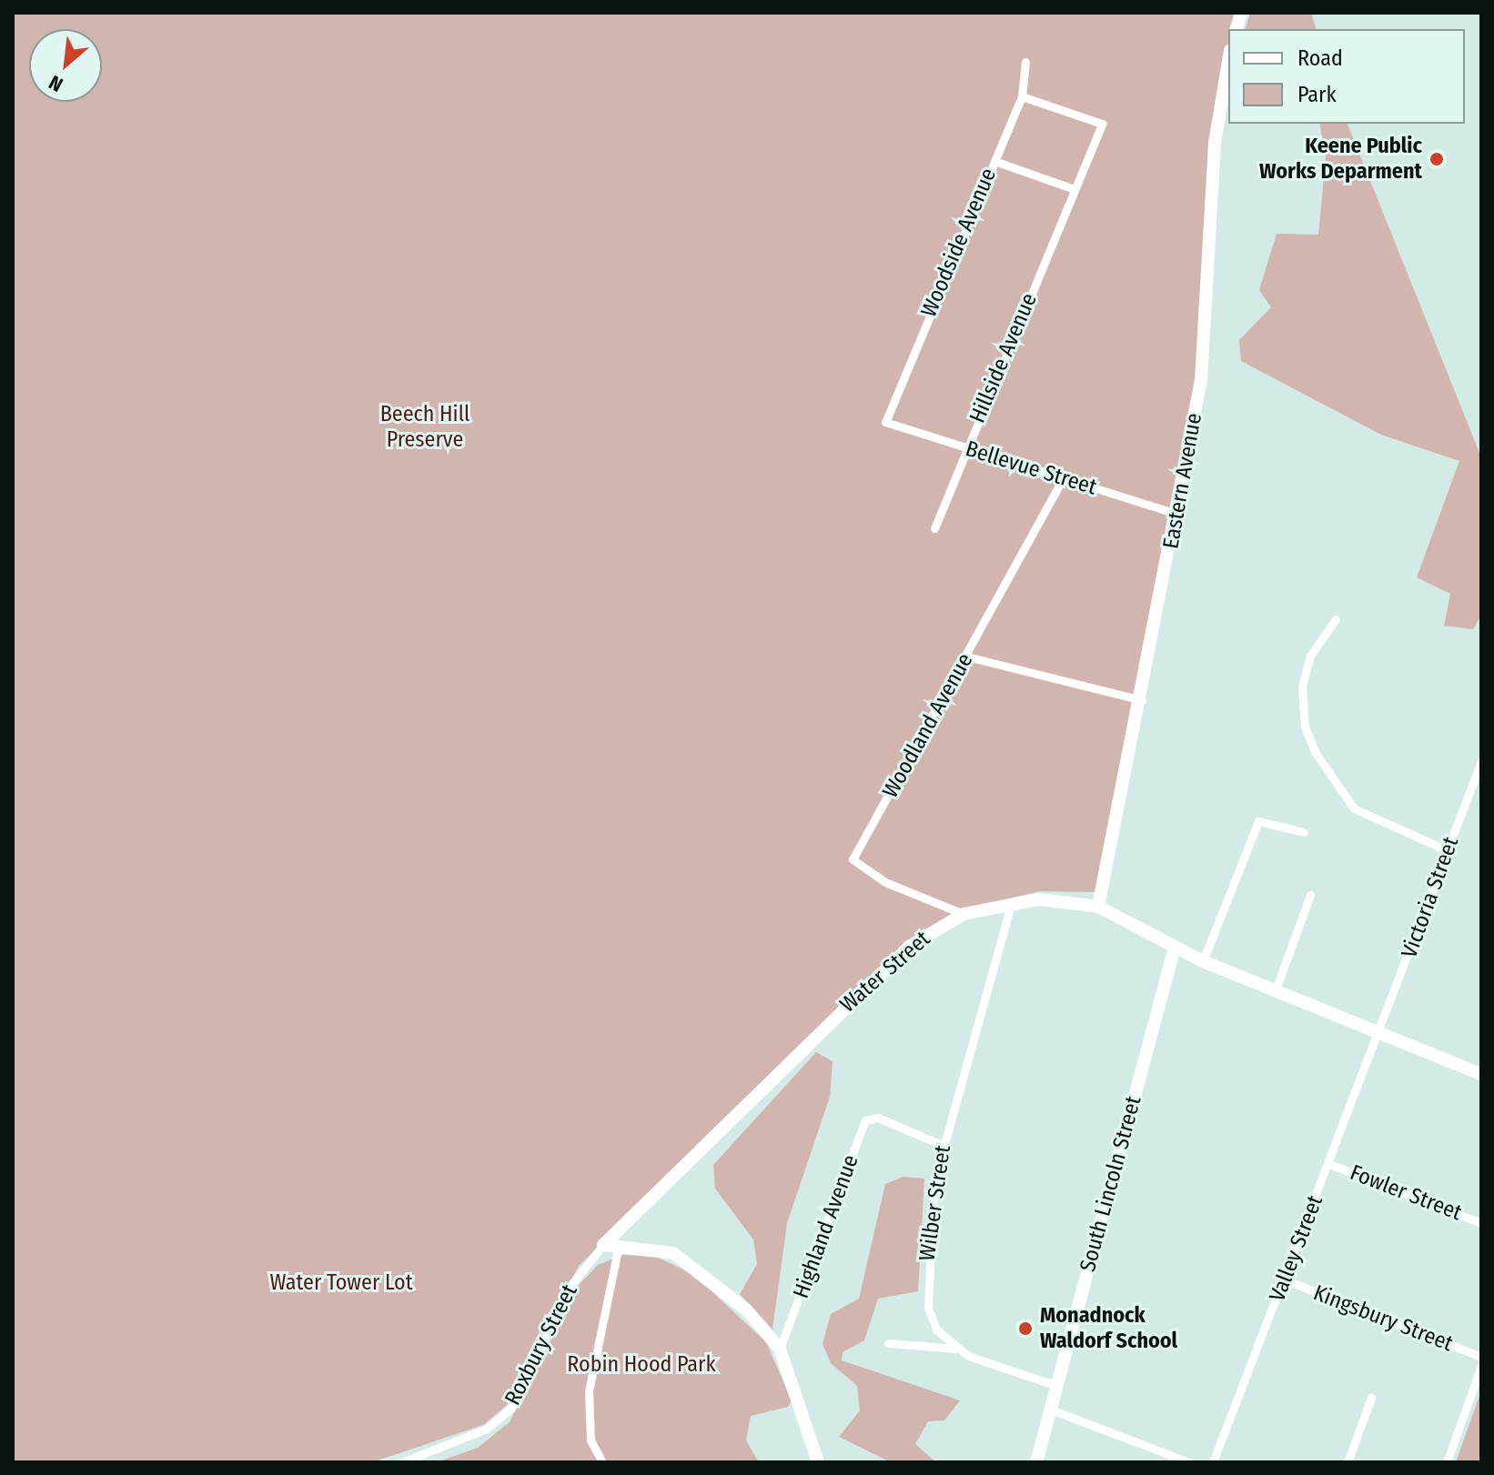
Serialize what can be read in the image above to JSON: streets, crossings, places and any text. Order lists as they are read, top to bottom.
{
  "streets": {
    "street": [
      "Woodside Avenue",
      "Hillside Avenue",
      "Bellevue Street",
      "Eastern Avenue",
      "Woodland Avenue",
      "Victoria Street",
      "Water Street",
      "South Lincoln Street",
      "Fowler Street",
      "Wilber Street",
      "Highland Avenue",
      "Valley Street",
      "Kingsbury Street",
      "Roxbury Street"
    ]
  },
  "crossings": [
    ["Woodside Avenue", "Hillside Avenue"],
    ["Woodside Avenue", "Bellevue Street"],
    ["Hillside Avenue", "Bellevue Street"],
    ["Bellevue Street", "Eastern Avenue"],
    ["Bellevue Street", "Woodland Avenue"],
    ["Eastern Avenue", "Water Street"],
    ["Woodland Avenue", "Water Street"],
    ["Victoria Street", "Water Street"],
    ["Victoria Street", "Valley Street"],
    ["Water Street", "South Lincoln Street"],
    ["Water Street", "Wilber Street"],
    ["Water Street", "Valley Street"],
    ["Water Street", "Roxbury Street"],
    ["Fowler Street", "Valley Street"],
    ["Wilber Street", "Highland Avenue"],
    ["Valley Street", "Kingsbury Street"]
  ],
  "parks": ["Beech Hill Preserve", "Water Tower Lot", "Robin Hood Park"],
  "places": ["Keene Public Works Deparment", "Monadnock Waldorf School"],
  "legend": ["Road", "Park"],
  "north": "bottom left"
}
